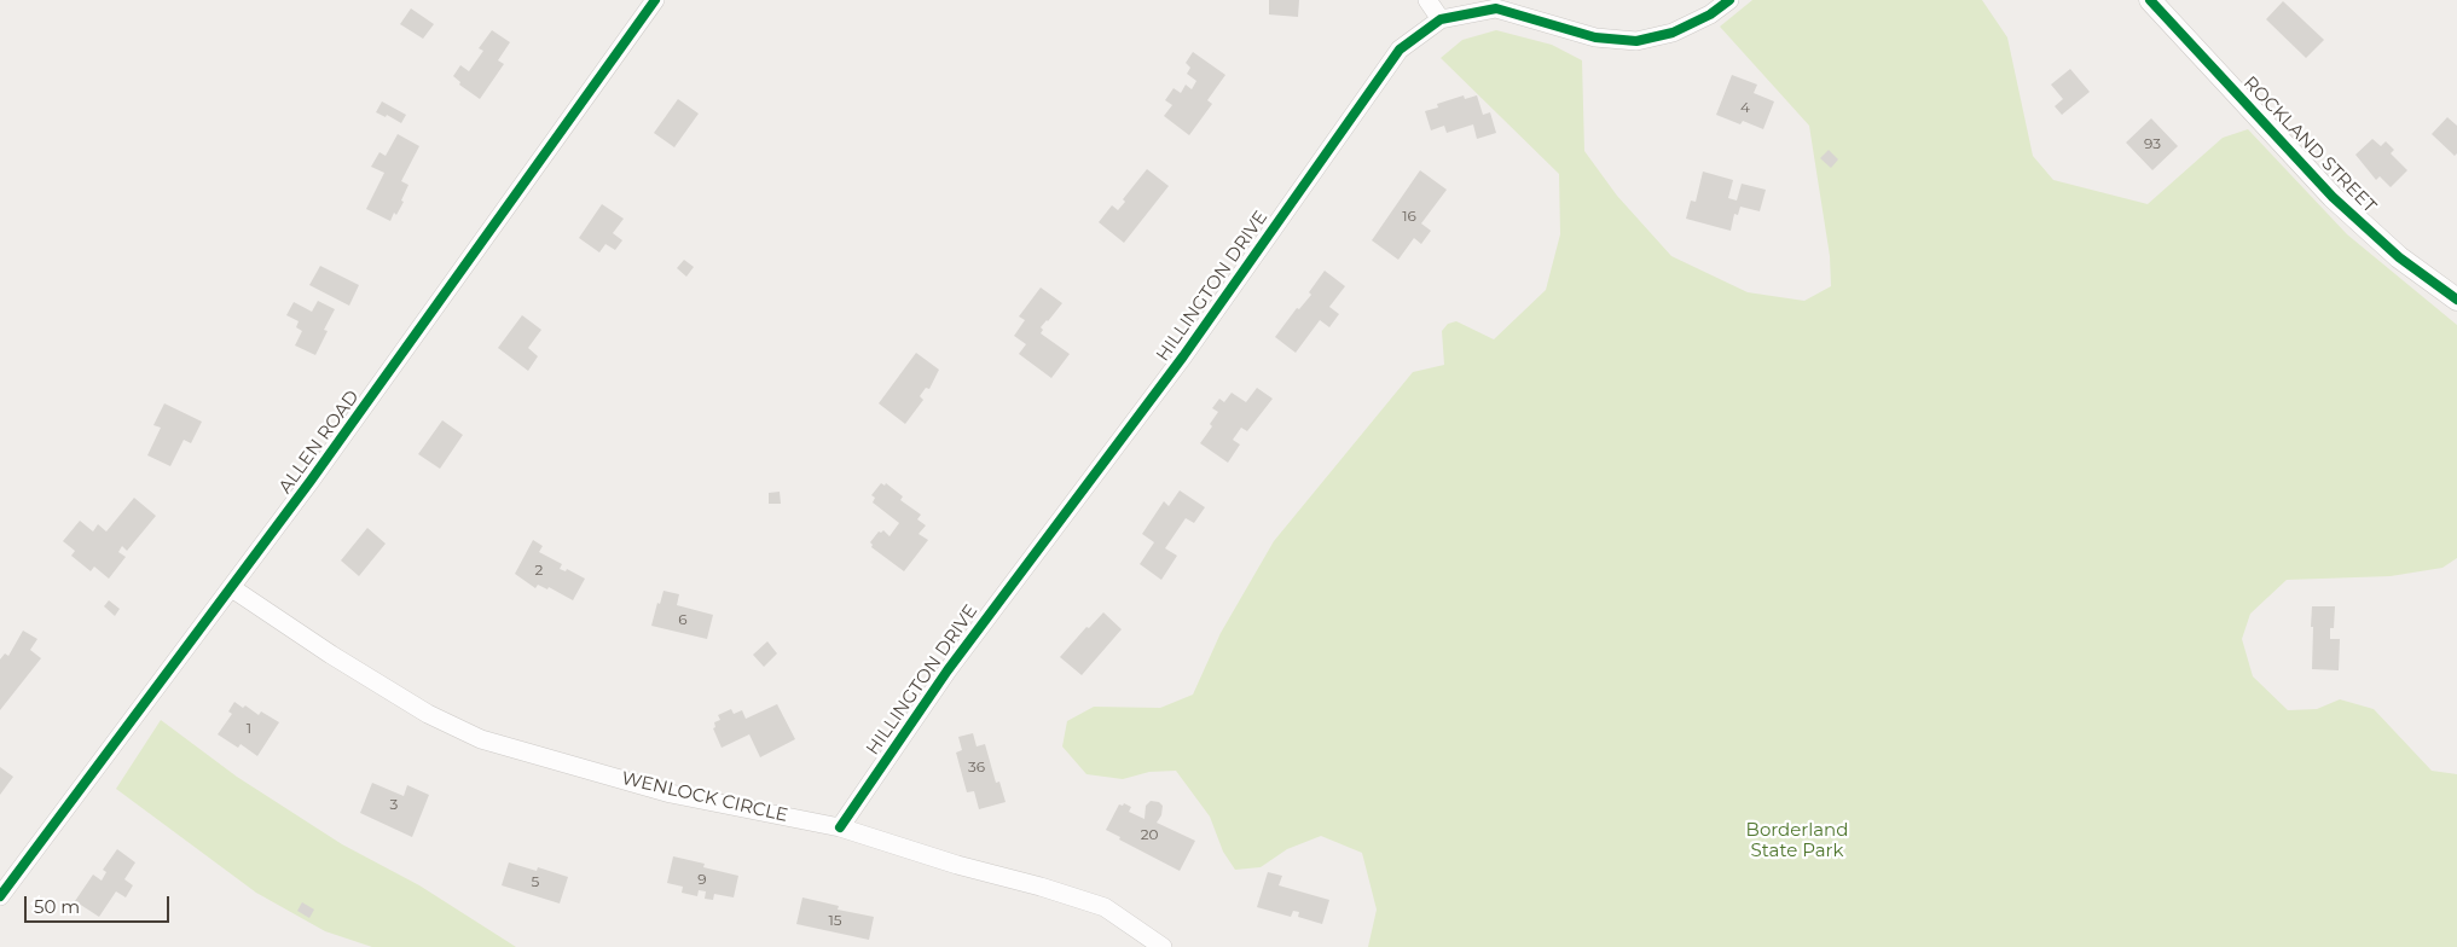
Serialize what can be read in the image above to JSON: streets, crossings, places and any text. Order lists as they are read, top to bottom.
{
  "streets": {
    "street": [
      "ROCKLAND STREET",
      "HILLINGTON DRIVE",
      "ALLEN ROAD",
      "WENLOCK CIRCLE"
    ]
  },
  "crossings": [
    ["HILLINGTON DRIVE", "WENLOCK CIRCLE"],
    ["ALLEN ROAD", "WENLOCK CIRCLE"]
  ],
  "parks": ["Borderland State Park"],
  "house_numbers": [
    "4",
    "93",
    "16",
    "2",
    "6",
    "1",
    "36",
    "3",
    "20",
    "9",
    "5",
    "15"
  ],
  "scale_bar": "50 m"
}
